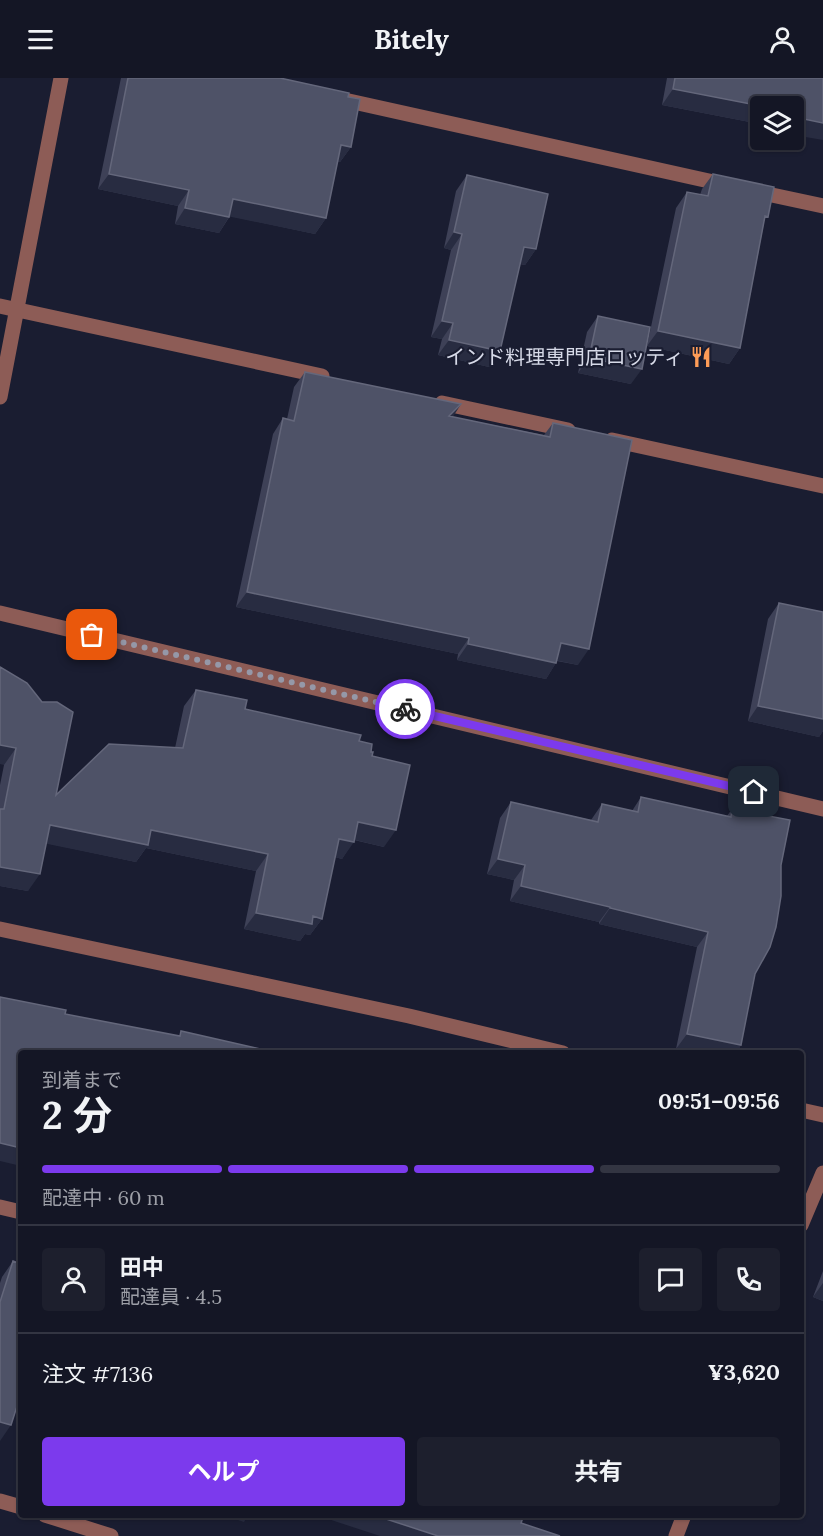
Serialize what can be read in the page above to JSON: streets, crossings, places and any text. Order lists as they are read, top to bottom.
{
  "places": {
    "restaurant": ["インド料理専門店ロッティ"]
  },
  "page": {
    "header": "Bitely",
    "heading": ["2 分", "到着まで", "09:51–09:56"],
    "panel": [
      "田中",
      "配達員 · 4.5",
      "注文 #7136",
      "¥3,620"
    ],
    "bar": "配達中 · 60 m",
    "buttons": ["ヘルプ", "共有"]
  }
}
